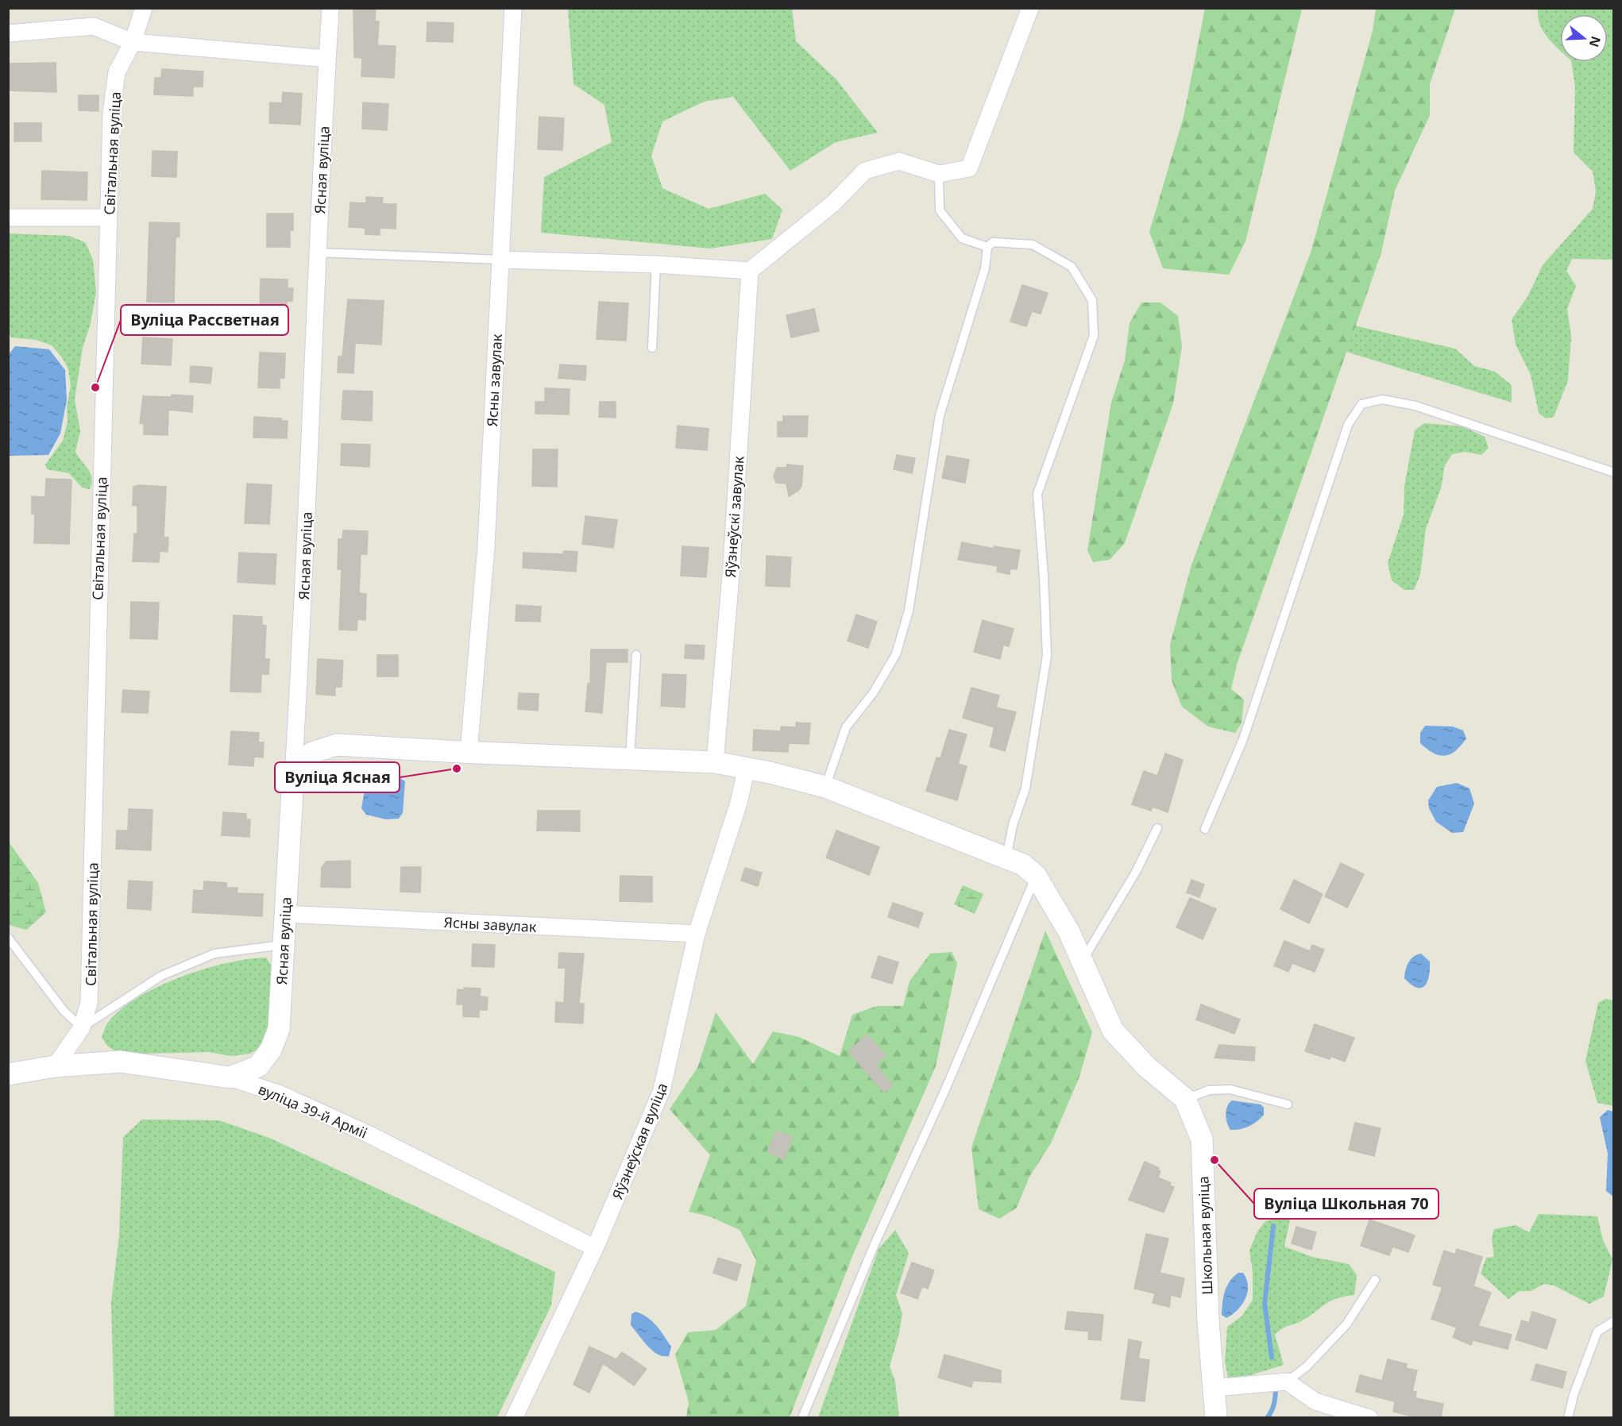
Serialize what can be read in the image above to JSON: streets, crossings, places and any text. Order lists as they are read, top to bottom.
{
  "streets": {
    "street": [
      "Світальная вуліца",
      "Ясная вуліца",
      "Ясны завулак",
      "Яўзнеўскі завулак",
      "вуліца 39-й Арміі",
      "Яўзнеўская вуліца",
      "Школьная вуліца"
    ]
  },
  "crossings": [
    ["Світальная вуліца", "вуліца 39-й Арміі"],
    ["Ясная вуліца", "Ясны завулак"],
    ["Ясная вуліца", "вуліца 39-й Арміі"],
    ["Ясны завулак", "Яўзнеўская вуліца"],
    ["вуліца 39-й Арміі", "Яўзнеўская вуліца"]
  ],
  "places": ["Вуліца Рассветная", "Вуліца Ясная", "Вуліца Школьная 70"],
  "north": "right"
}
